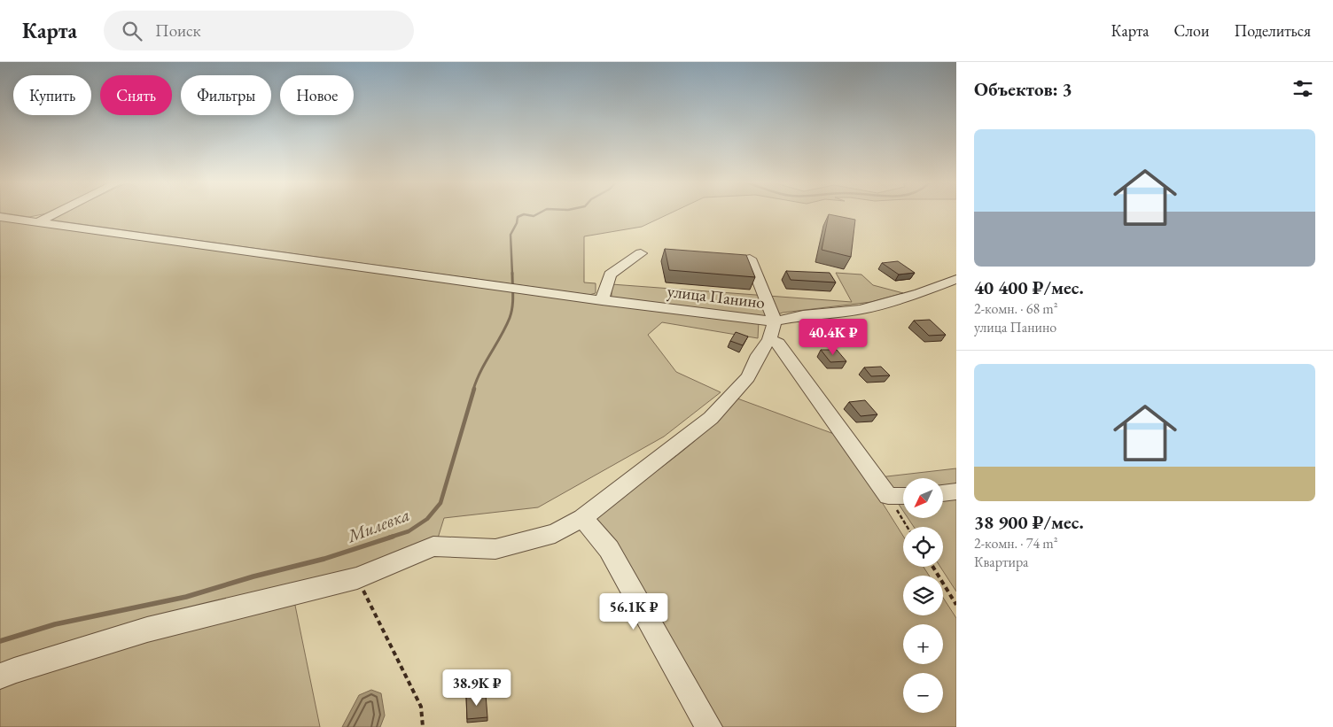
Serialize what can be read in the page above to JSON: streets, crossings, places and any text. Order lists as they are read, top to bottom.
{
  "streets": {
    "street": ["улица Панино"]
  },
  "water": ["Милевка"],
  "north": "bottom left",
  "page": {
    "header": "Карта",
    "search": "Поиск",
    "nav": ["Карта", "Слои", "Поделиться"],
    "heading": "Объектов: 3",
    "chip": [
      "Купить",
      "Снять",
      "Фильтры",
      "Новое"
    ],
    "list": [
      {
        "name": "40 400 ₽/мес.",
        "note": "2-комн. · 68 m² · улица Панино"
      },
      {
        "name": "38 900 ₽/мес.",
        "note": "2-комн. · 74 m² · Квартира"
      }
    ],
    "price": ["40.4K ₽", "56.1K ₽", "38.9K ₽"],
    "map_buttons": ["+", "−"]
  }
}
